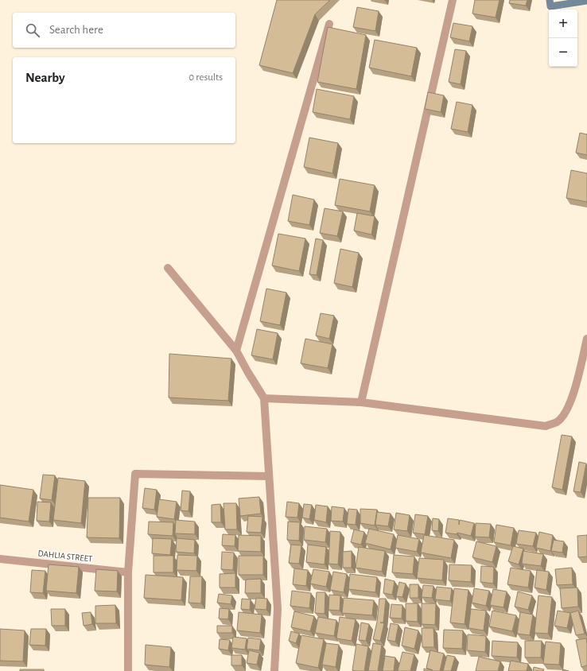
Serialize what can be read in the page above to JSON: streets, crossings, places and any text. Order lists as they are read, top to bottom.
{
  "streets": {
    "street": ["DAHLIA STREET"]
  },
  "page": {
    "map_buttons": ["+", "−"],
    "search": "Search here",
    "heading": ["Nearby", "0 results"]
  }
}
